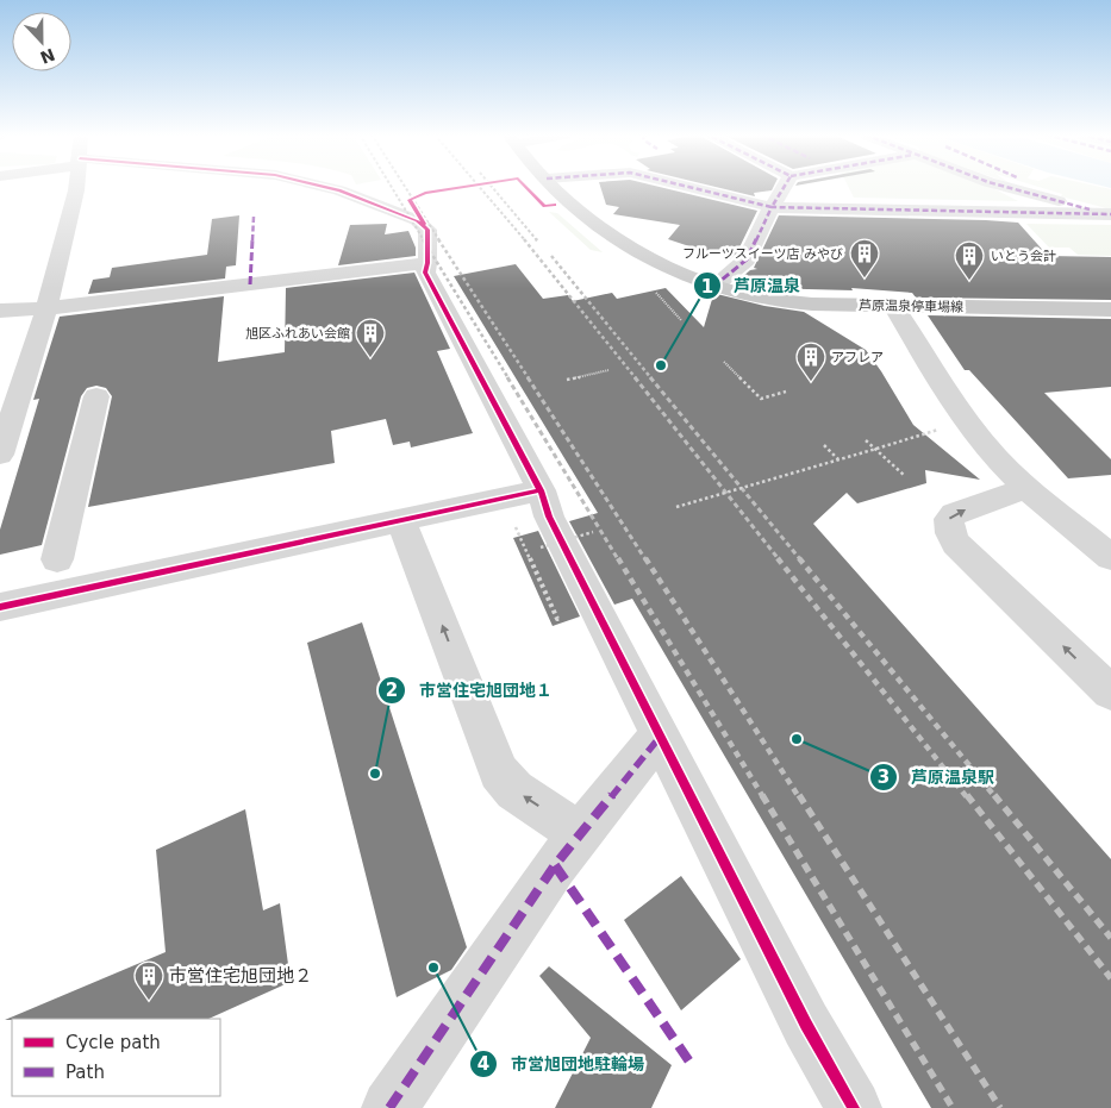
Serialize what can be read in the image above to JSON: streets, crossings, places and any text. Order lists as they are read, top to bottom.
{
  "streets": {
    "main road": ["芦原温泉停車場線"]
  },
  "places": {
    "building": [
      "フルーツスイーツ店 みやび",
      "いとう会計",
      "旭区ふれあい会館",
      "アフレア",
      "市営住宅旭団地２"
    ],
    "other": [
      "芦原温泉",
      "芦原温泉駅",
      "市営住宅旭団地１",
      "市営旭団地駐輪場"
    ]
  },
  "legend": ["Cycle path", "Path"],
  "north": "bottom"
}
